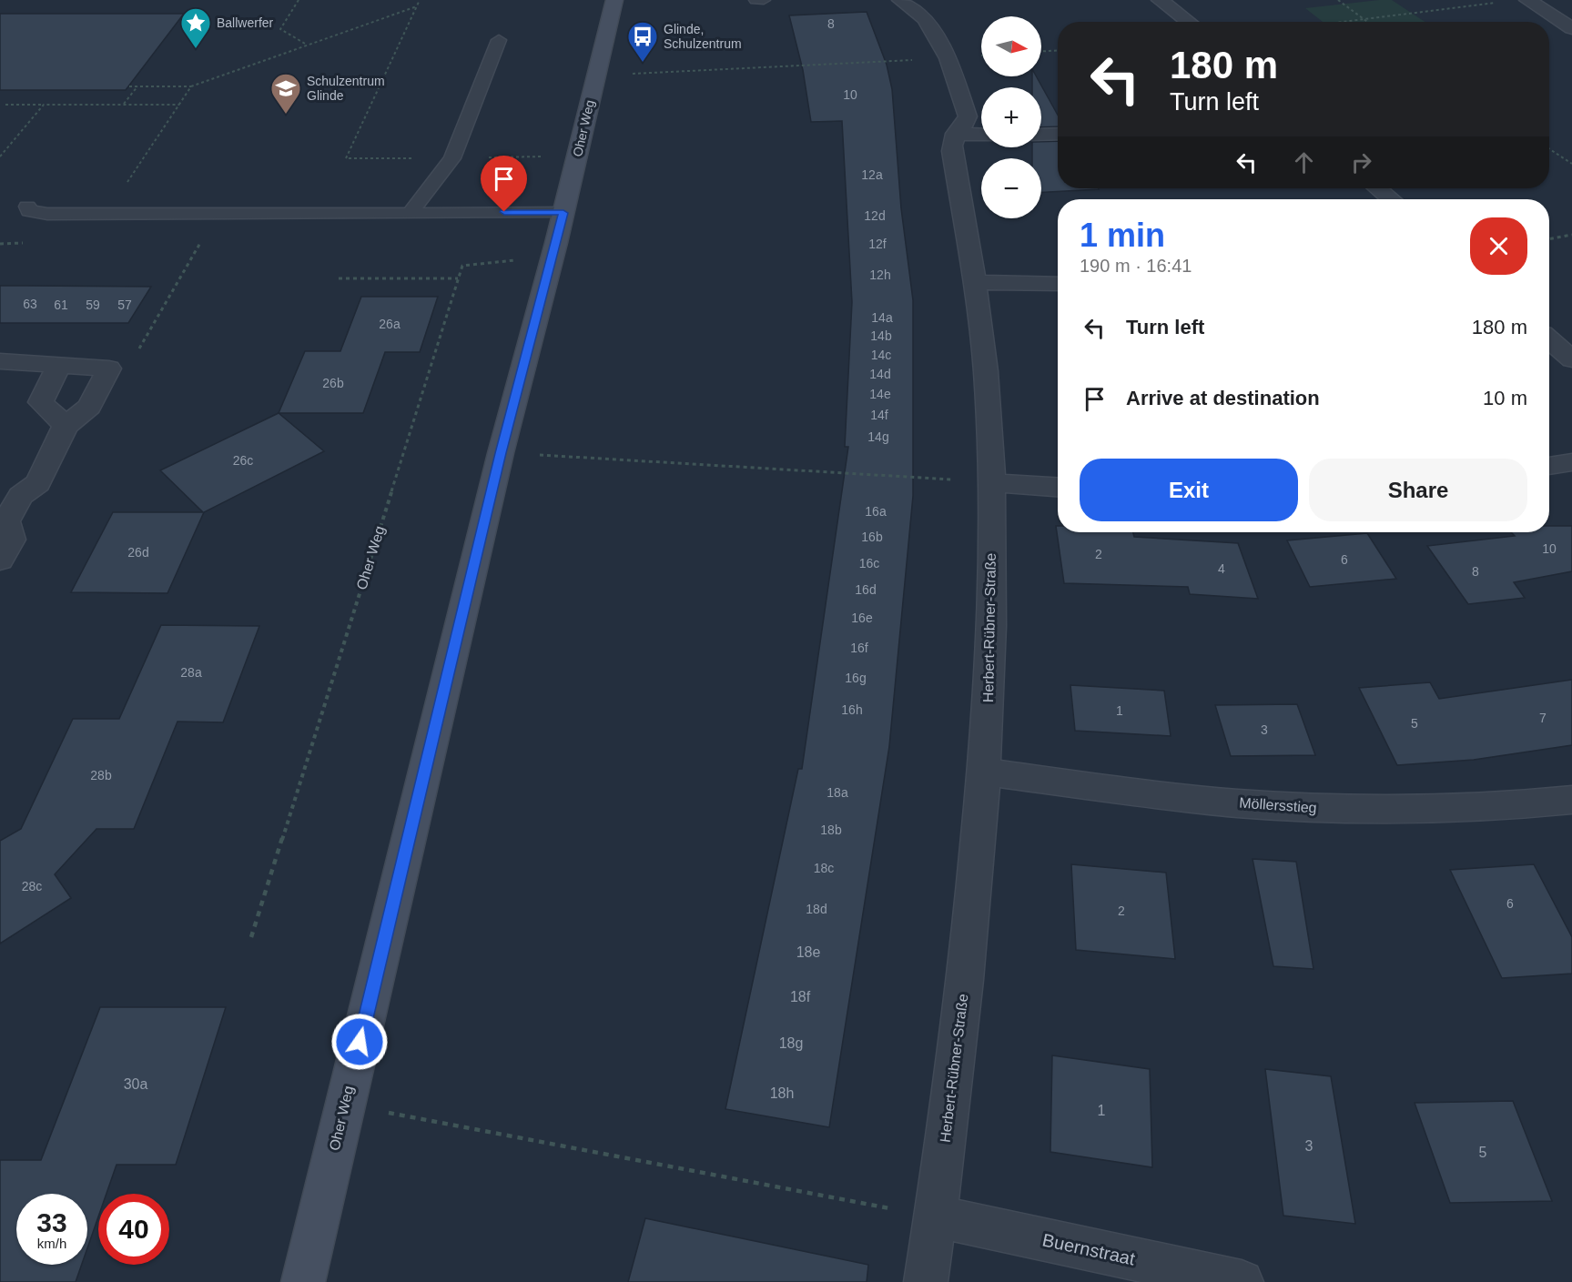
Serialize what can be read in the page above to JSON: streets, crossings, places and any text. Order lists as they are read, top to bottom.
{
  "streets": {
    "street": [
      "Oher Weg",
      "Herbert-Rübner-Straße",
      "Möllersstieg",
      "Buernstraat"
    ]
  },
  "crossings": [
    ["Herbert-Rübner-Straße", "Möllersstieg"],
    ["Herbert-Rübner-Straße", "Buernstraat"]
  ],
  "places": {
    "place": ["Ballwerfer"],
    "bus stop": ["Glinde, Schulzentrum"],
    "school or university": ["Schulzentrum Glinde"]
  },
  "house_numbers": [
    "8",
    "10",
    "12a",
    "12d",
    "12f",
    "12h",
    "63",
    "61",
    "59",
    "57",
    "14a",
    "26a",
    "14b",
    "14c",
    "14d",
    "26b",
    "14e",
    "14f",
    "14g",
    "26c",
    "16a",
    "16b",
    "10",
    "26d",
    "2",
    "6",
    "16c",
    "4",
    "8",
    "16d",
    "16e",
    "16f",
    "28a",
    "16g",
    "16h",
    "1",
    "7",
    "5",
    "3",
    "28b",
    "18a",
    "18b",
    "18c",
    "28c",
    "6",
    "18d",
    "2",
    "18e",
    "18f",
    "18g",
    "30a",
    "18h",
    "1",
    "3",
    "5"
  ],
  "north": "right",
  "page": {
    "map_buttons": ["+", "−"],
    "turn": ["180 m", "Turn left"],
    "heading": ["1 min", "190 m · 16:41"],
    "list": [
      {
        "name": "Turn left",
        "value": "180 m"
      },
      {
        "name": "Arrive at destination",
        "value": "10 m"
      }
    ],
    "buttons": ["Exit", "Share"],
    "speed": "33 km/h",
    "limit": "40"
  }
}
